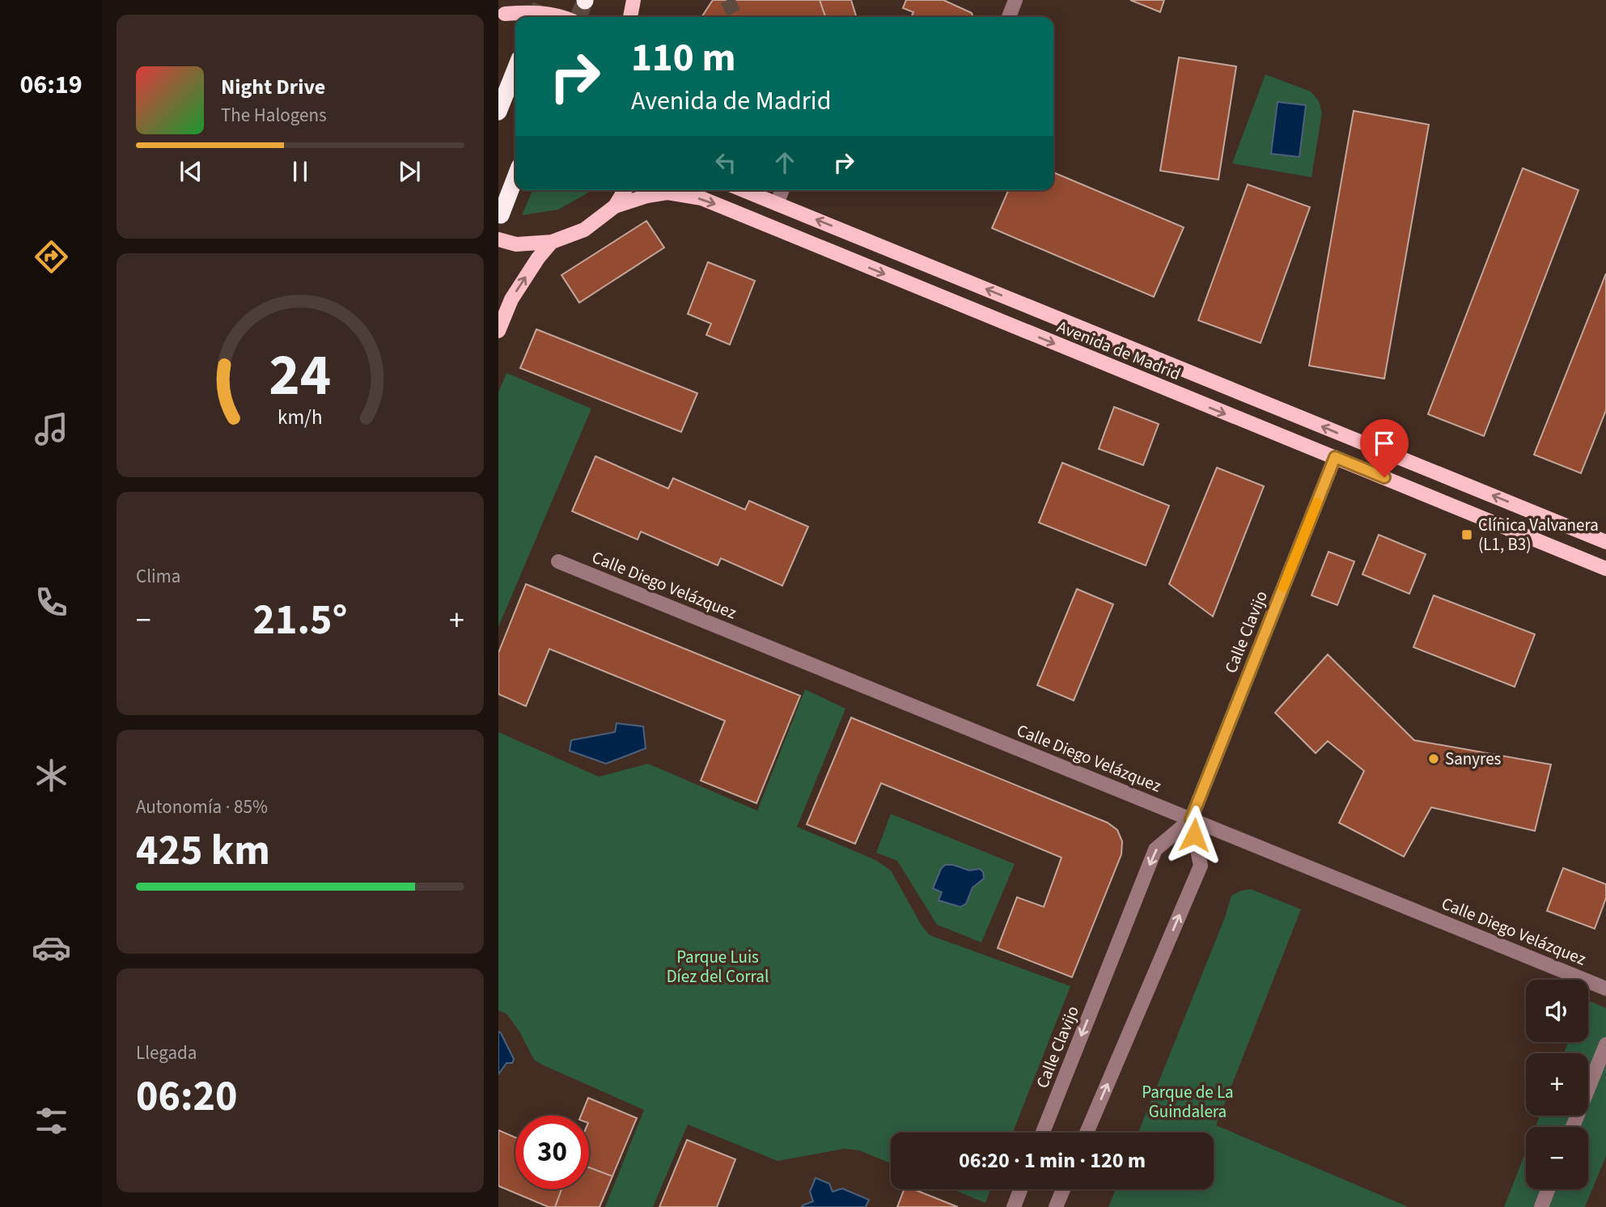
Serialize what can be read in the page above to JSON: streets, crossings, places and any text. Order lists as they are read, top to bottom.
{
  "streets": {
    "main road": ["Avenida de Madrid"],
    "street": ["Calle Diego Velázquez", "Calle Clavijo"]
  },
  "crossings": [
    ["Avenida de Madrid", "Calle Clavijo"],
    ["Calle Diego Velázquez", "Calle Clavijo"]
  ],
  "parks": ["Parque Luis Díez del Corral", "Parque de La Guindalera"],
  "places": {
    "transit": ["Clínica Valvanera (L1, B3)"],
    "other": ["Sanyres"]
  },
  "page": {
    "tabs": "06:19",
    "turn": ["110 m", "Avenida de Madrid"],
    "song": ["Night Drive", "The Halogens"],
    "tile": [
      "Clima",
      ["Autonomía · 85%", "425 km"],
      ["Llegada", "06:20"]
    ],
    "heat": ["−", "21.5°", "+"],
    "map_buttons": ["+", "−"],
    "limit": "30",
    "trip": "06:20 · 1 min · 120 m",
    "gauge": ["24", "km/h"]
  }
}
